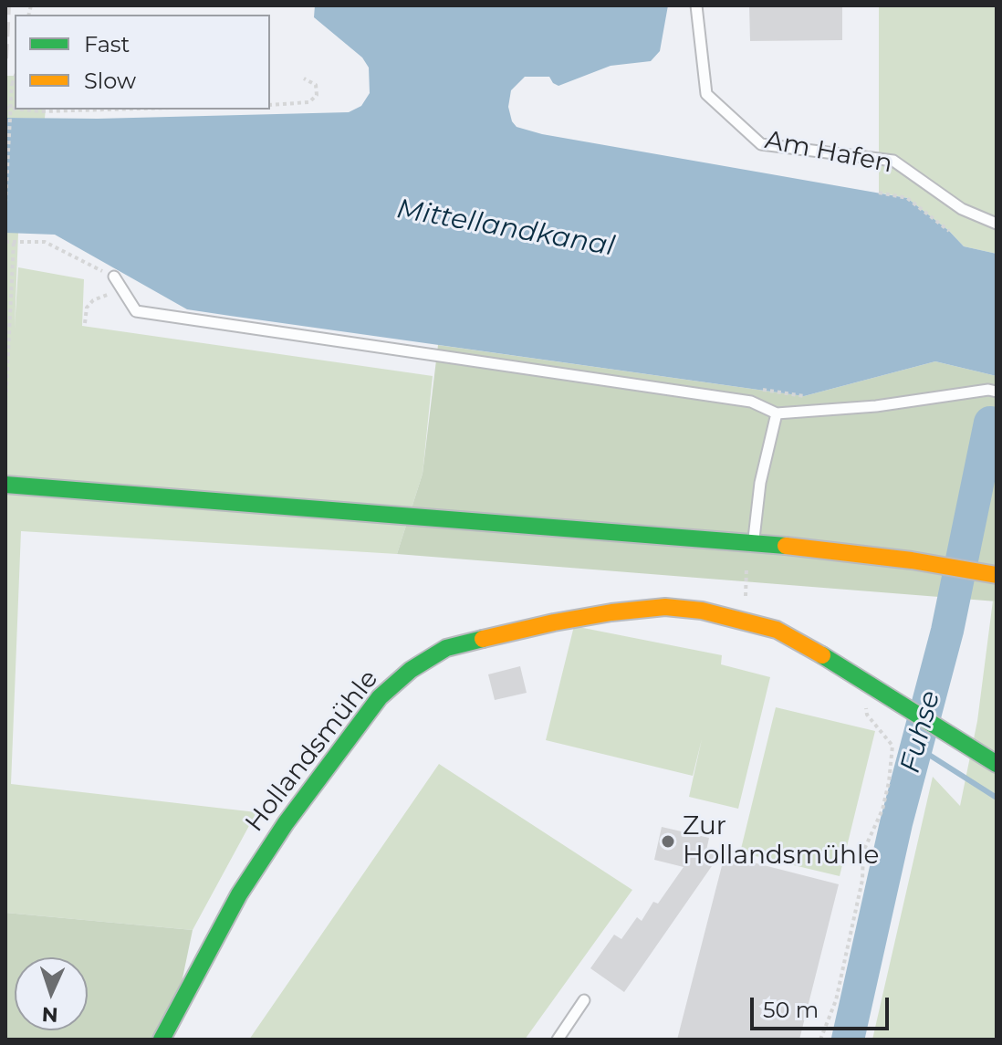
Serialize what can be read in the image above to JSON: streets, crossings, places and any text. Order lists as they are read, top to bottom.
{
  "streets": {
    "main road": ["Hollandsmühle"],
    "lane": ["Am Hafen"]
  },
  "water": ["Mittellandkanal", "Fuhse"],
  "places": ["Zur Hollandsmühle"],
  "legend": ["Fast", "Slow"],
  "scale_bar": "50 m",
  "north": "bottom"
}
